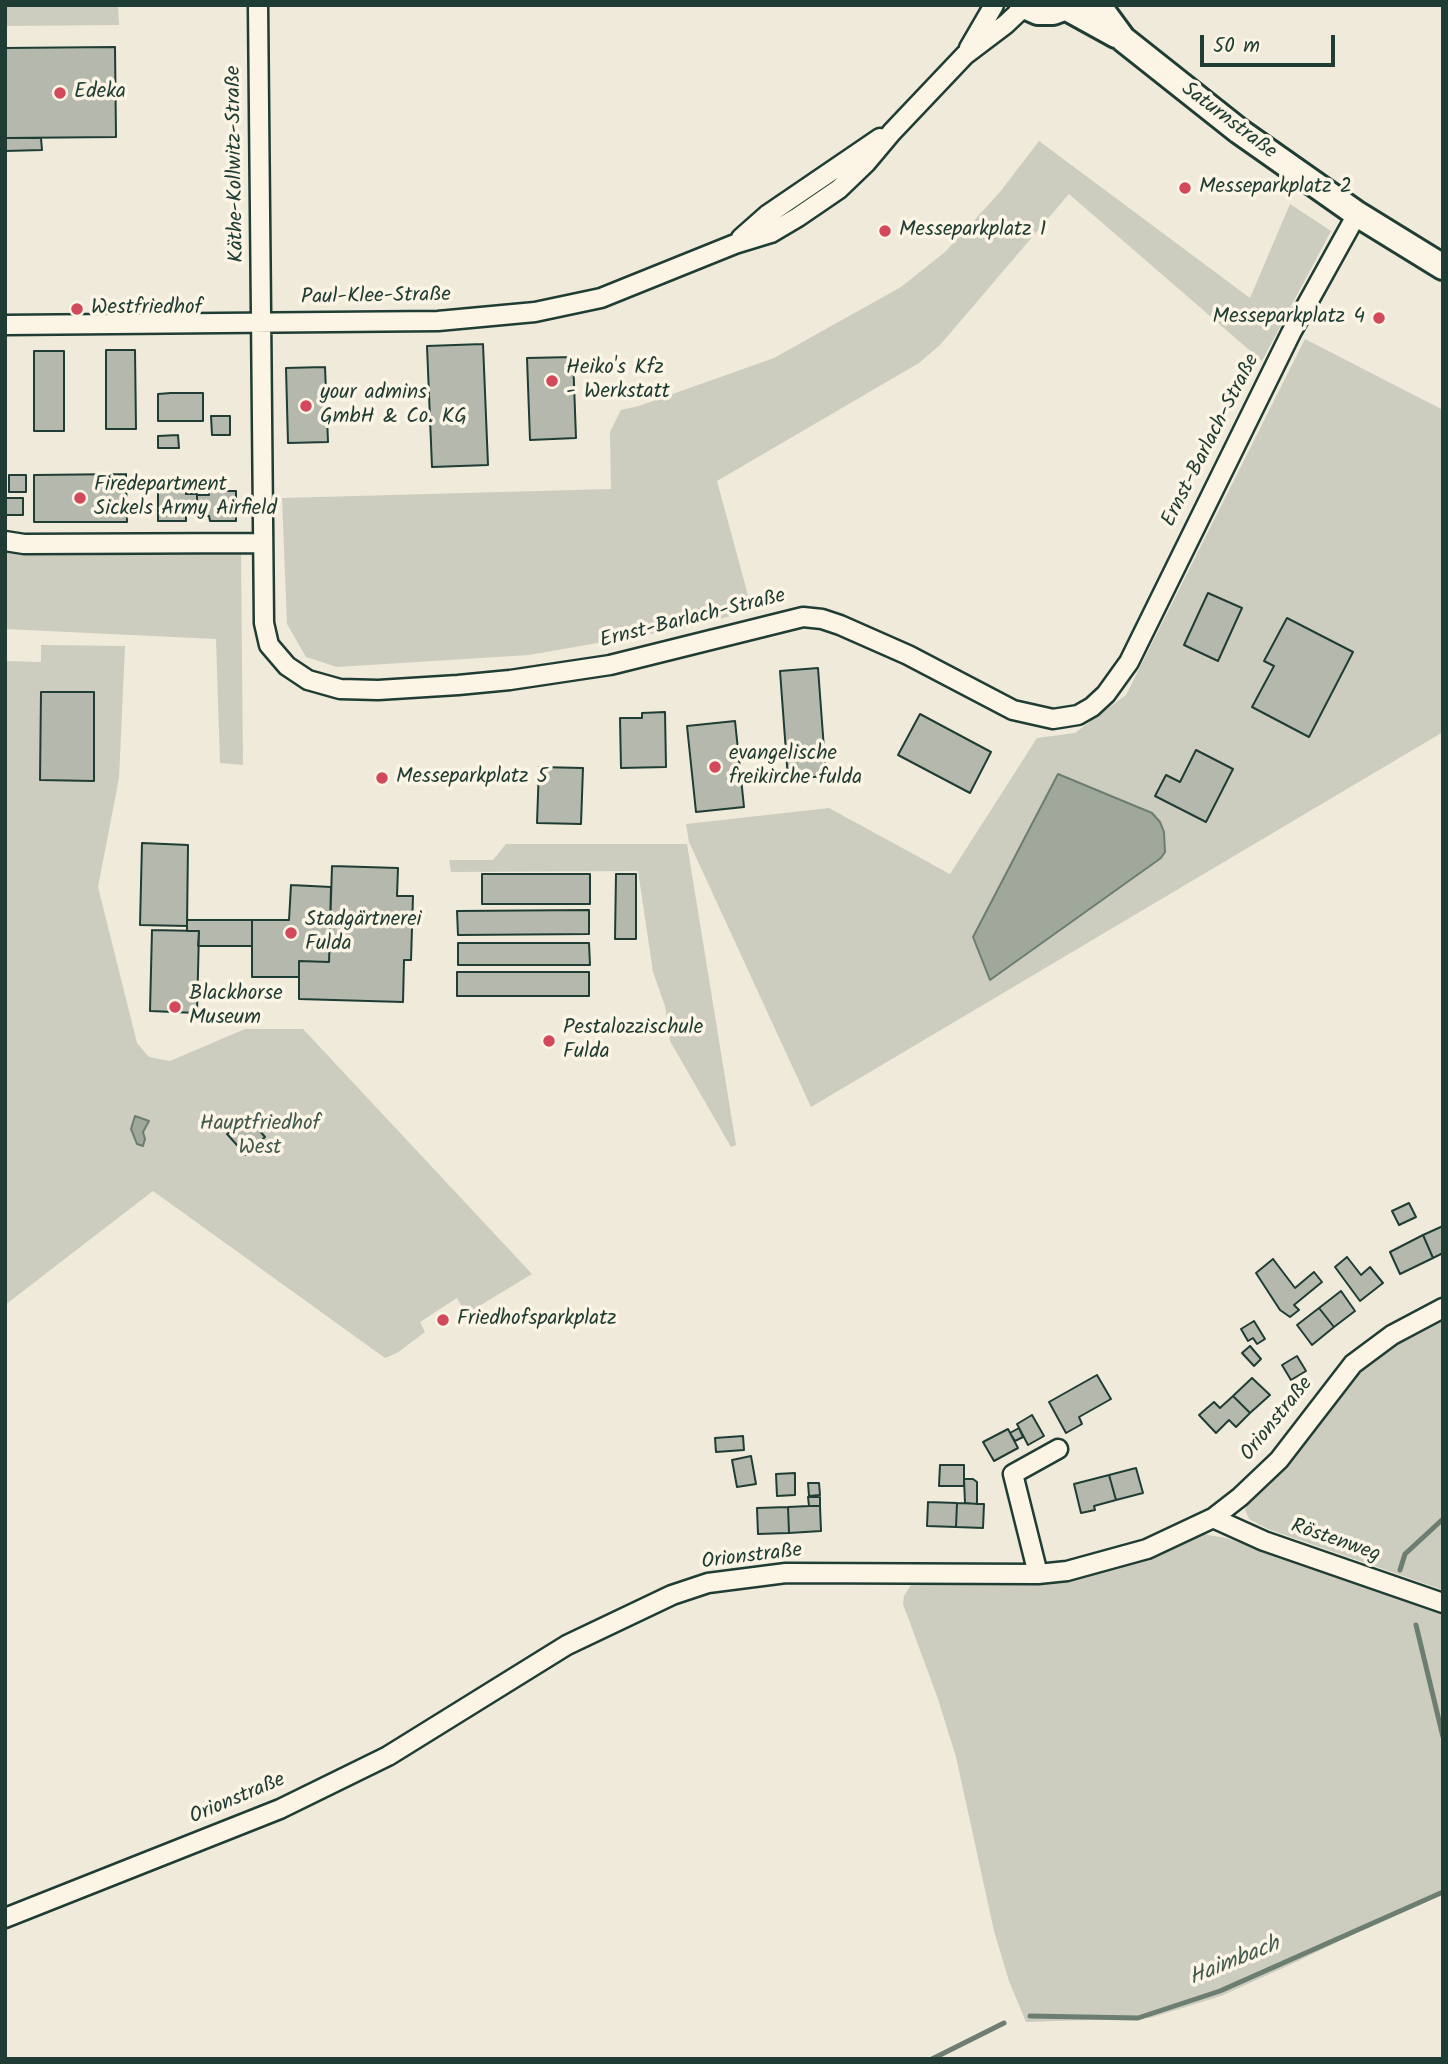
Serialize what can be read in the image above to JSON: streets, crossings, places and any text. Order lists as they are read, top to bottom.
{
  "streets": {
    "street": [
      "Saturnstraße",
      "Käthe-Kollwitz-Straße",
      "Paul-Klee-Straße",
      "Ernst-Barlach-Straße",
      "Orionstraße",
      "Röstenweg"
    ]
  },
  "crossings": [
    ["Saturnstraße", "Ernst-Barlach-Straße"],
    ["Käthe-Kollwitz-Straße", "Paul-Klee-Straße"],
    ["Käthe-Kollwitz-Straße", "Ernst-Barlach-Straße"],
    ["Paul-Klee-Straße", "Ernst-Barlach-Straße"],
    ["Orionstraße", "Röstenweg"]
  ],
  "water": ["Haimbach"],
  "parks": ["Hauptfriedhof West"],
  "places": [
    "Edeka",
    "Messeparkplatz 2",
    "Messeparkplatz 1",
    "Westfriedhof",
    "Messeparkplatz 4",
    "Heiko's Kfz - Werkstatt",
    "your admins GmbH & Co. KG",
    "Firedepartment Sickels Army Airfield",
    "evangelische freikirche fulda",
    "Messeparkplatz 5",
    "Stadgärtnerei Fulda",
    "Blackhorse Museum",
    "Pestalozzischule Fulda",
    "Friedhofsparkplatz"
  ],
  "scale_bar": "50 m"
}
